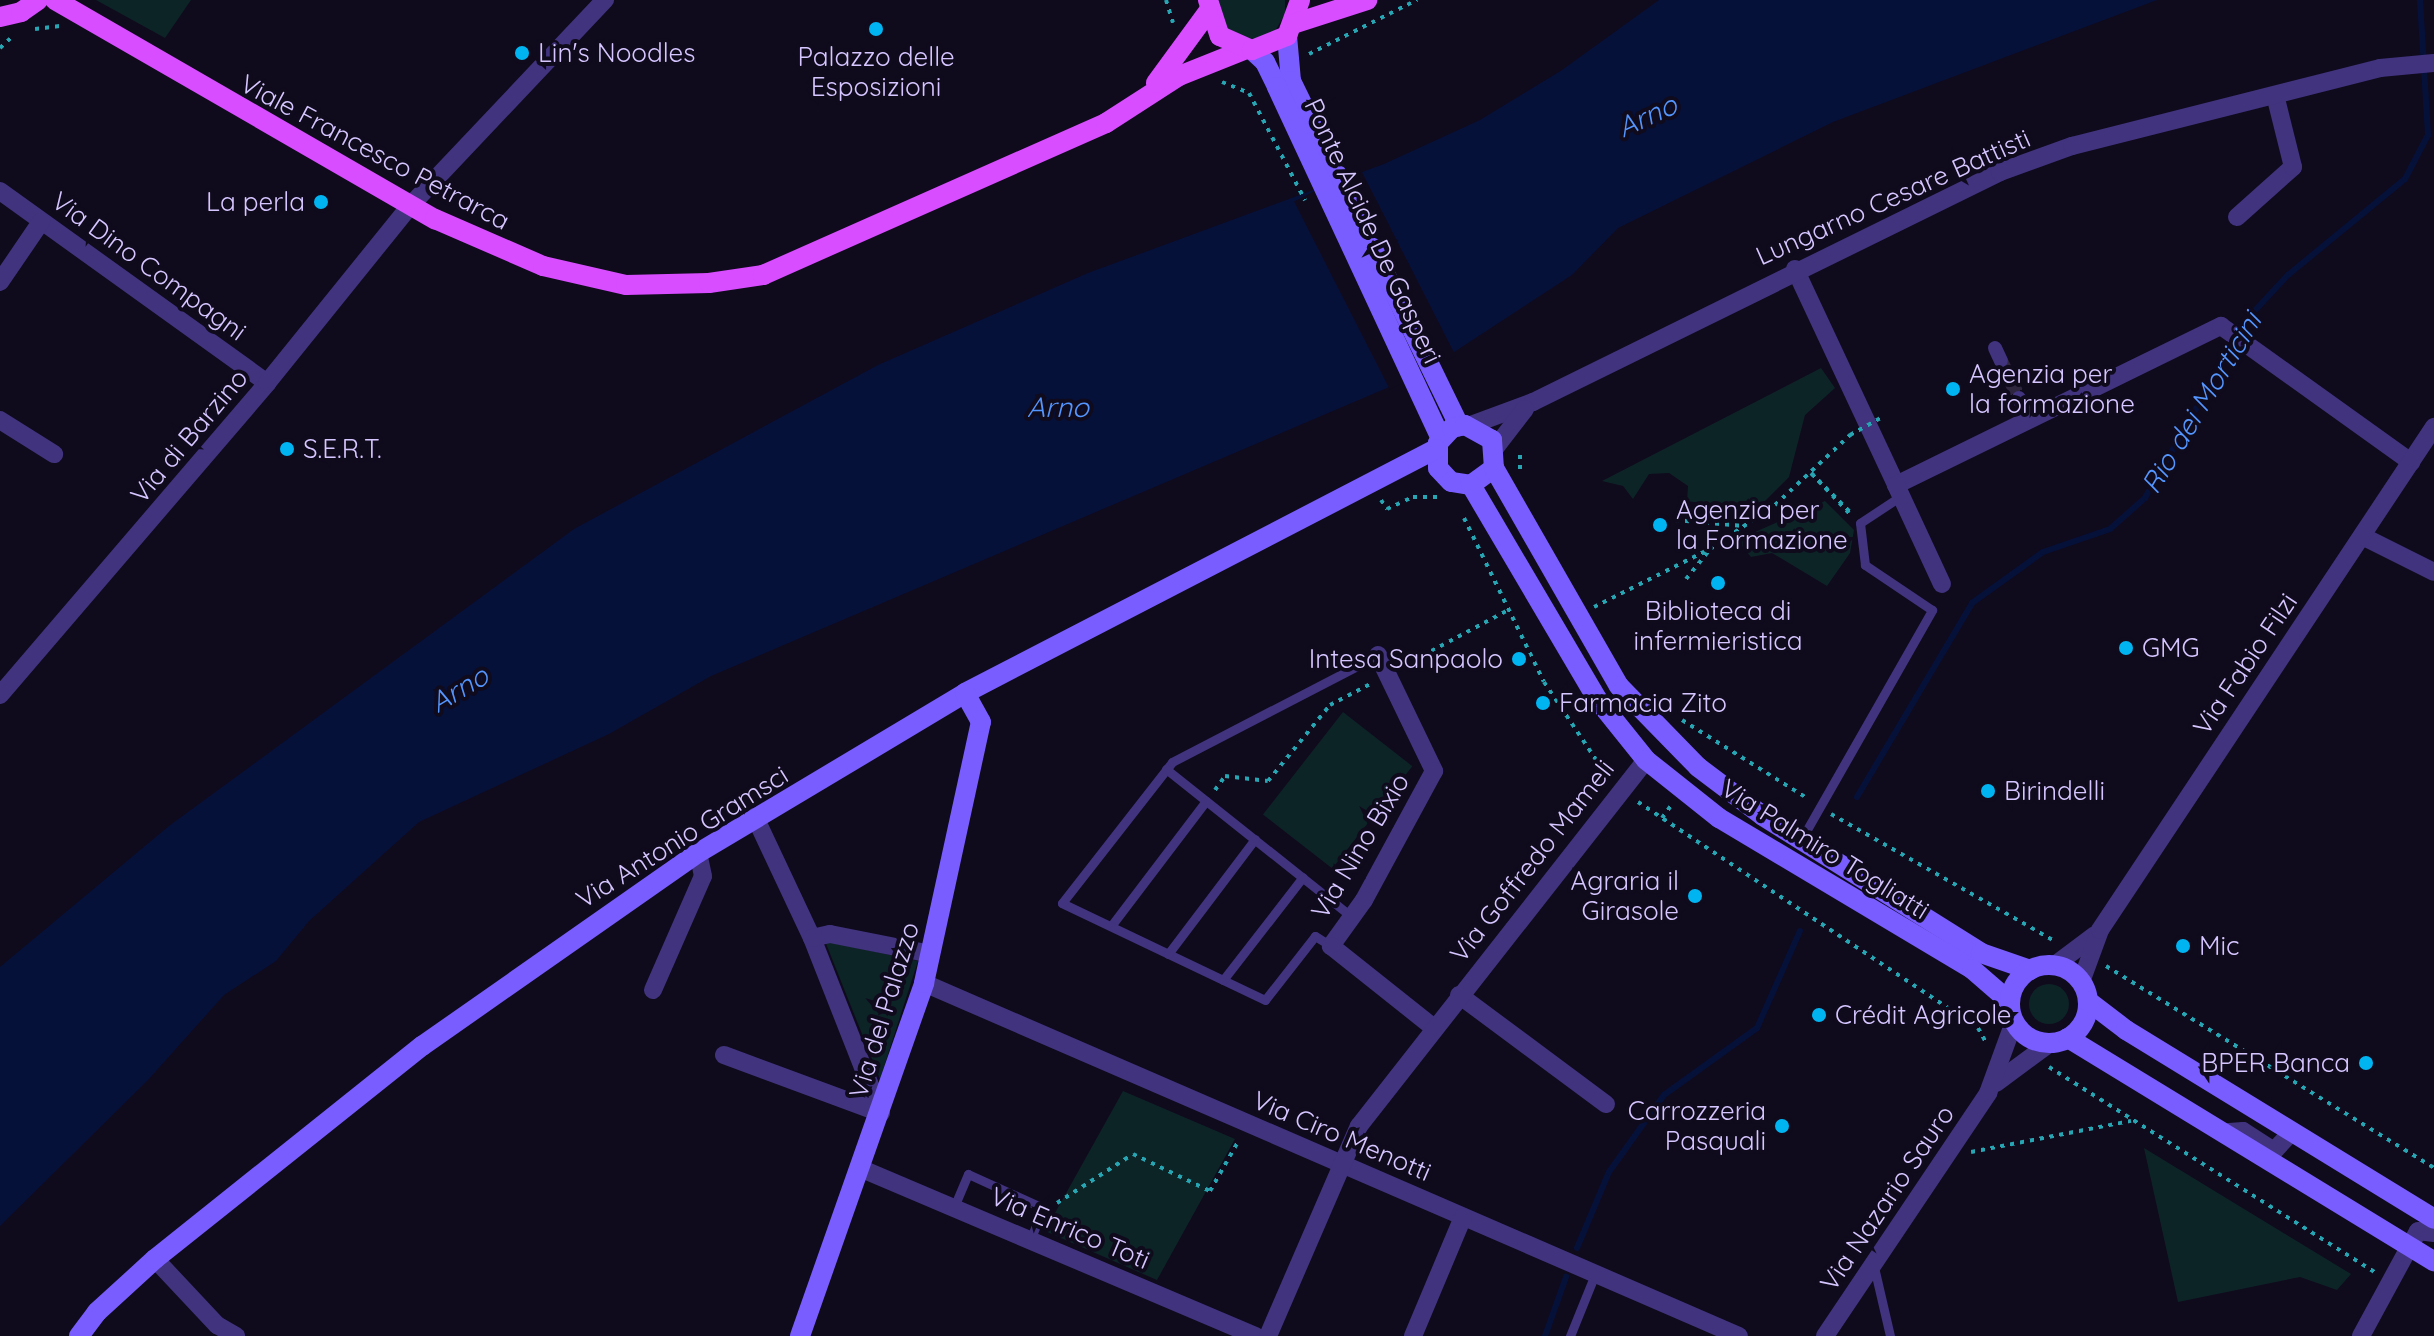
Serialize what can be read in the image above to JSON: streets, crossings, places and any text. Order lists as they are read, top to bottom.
{
  "streets": {
    "main road": [
      "Viale Francesco Petrarca",
      "Ponte Alcide De Gasperi",
      "Via Antonio Gramsci",
      "Via Palmiro Togliatti",
      "Via del Palazzo"
    ],
    "street": [
      "Lungarno Cesare Battisti",
      "Via Dino Compagni",
      "Via di Barzino",
      "Via Fabio Filzi",
      "Via Nino Bixio",
      "Via Goffredo Mameli",
      "Via Ciro Menotti",
      "Via Nazario Sauro",
      "Via Enrico Toti"
    ]
  },
  "crossings": [
    ["Viale Francesco Petrarca", "Ponte Alcide De Gasperi"],
    ["Viale Francesco Petrarca", "Via di Barzino"],
    ["Lungarno Cesare Battisti", "Ponte Alcide De Gasperi"],
    ["Lungarno Cesare Battisti", "Via Antonio Gramsci"],
    ["Lungarno Cesare Battisti", "Via Palmiro Togliatti"],
    ["Ponte Alcide De Gasperi", "Via Antonio Gramsci"],
    ["Ponte Alcide De Gasperi", "Via Palmiro Togliatti"],
    ["Via Dino Compagni", "Via di Barzino"],
    ["Via Fabio Filzi", "Via Palmiro Togliatti"],
    ["Via Fabio Filzi", "Via Nazario Sauro"],
    ["Via Antonio Gramsci", "Via Palmiro Togliatti"],
    ["Via Antonio Gramsci", "Via del Palazzo"],
    ["Via Nino Bixio", "Via Goffredo Mameli"],
    ["Via Palmiro Togliatti", "Via Goffredo Mameli"],
    ["Via Palmiro Togliatti", "Via Nazario Sauro"],
    ["Via Goffredo Mameli", "Via Ciro Menotti"],
    ["Via del Palazzo", "Via Ciro Menotti"],
    ["Via del Palazzo", "Via Enrico Toti"]
  ],
  "water": ["Arno", "Rio dei Morticini"],
  "places": [
    "Palazzo delle Esposizioni",
    "Lin's Noodles",
    "La perla",
    "Agenzia per la formazione",
    "S.E.R.T.",
    "Agenzia per la Formazione",
    "Biblioteca di infermieristica",
    "GMG",
    "Intesa Sanpaolo",
    "Farmacia Zito",
    "Birindelli",
    "Agraria il Girasole",
    "Mic",
    "Crédit Agricole",
    "BPER Banca",
    "Carrozzeria Pasquali"
  ]
}
